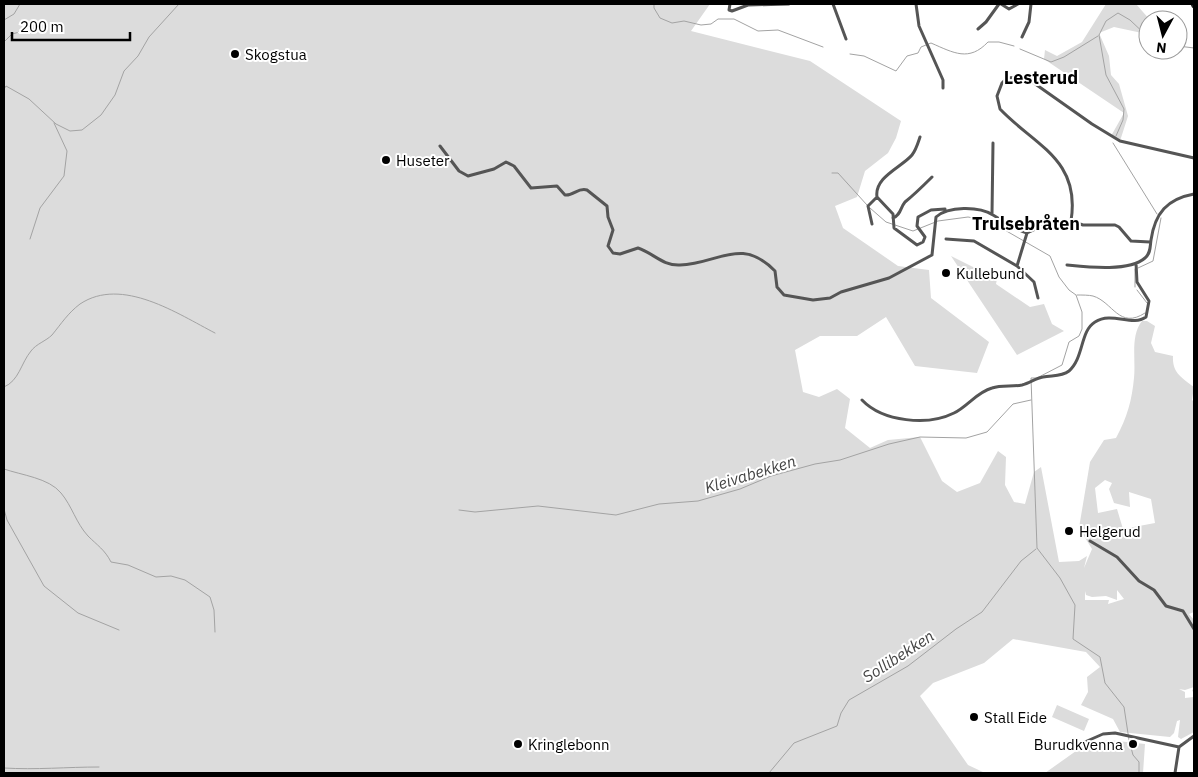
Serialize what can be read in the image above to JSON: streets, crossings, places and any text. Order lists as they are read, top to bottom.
{
  "districts": ["Lesterud", "Trulsebråten"],
  "water": ["Kleivabekken", "Sollibekken"],
  "places": [
    "Skogstua",
    "Huseter",
    "Kullebund",
    "Helgerud",
    "Stall Eide",
    "Kringlebonn",
    "Burudkvenna"
  ],
  "scale_bar": "200 m",
  "north": "bottom"
}
